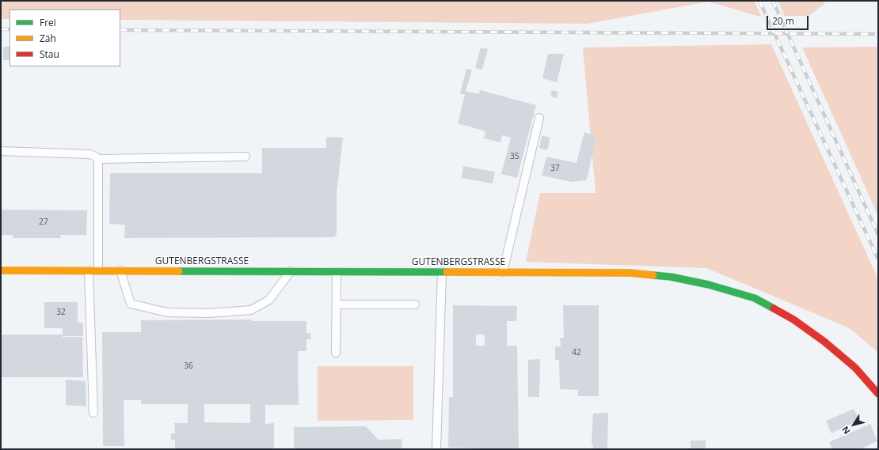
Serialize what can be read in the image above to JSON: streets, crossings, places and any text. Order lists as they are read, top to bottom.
{
  "streets": {
    "street": ["GUTENBERGSTRASSE"]
  },
  "house_numbers": [
    "35",
    "37",
    "27",
    "32",
    "42",
    "36"
  ],
  "legend": ["Frei", "Zäh", "Stau"],
  "scale_bar": "20 m",
  "north": "bottom left"
}
